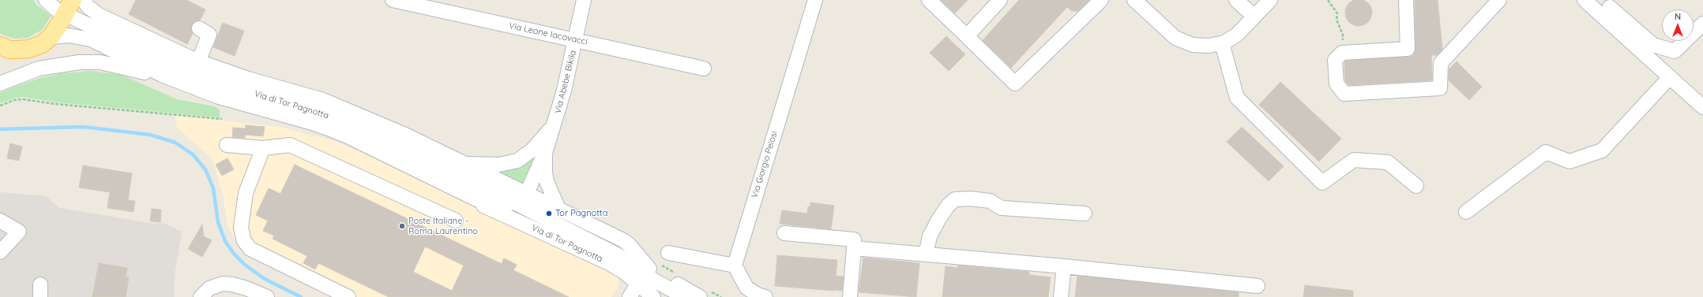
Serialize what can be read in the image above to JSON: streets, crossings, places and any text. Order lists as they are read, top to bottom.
{
  "streets": {
    "street": [
      "Via Leone Iacovacci",
      "Via Abebe Bikila",
      "Via di Tor Pagnotta",
      "Via Giorgio Pelosi"
    ]
  },
  "crossings": [
    ["Via Leone Iacovacci", "Via Abebe Bikila"],
    ["Via Abebe Bikila", "Via di Tor Pagnotta"]
  ],
  "places": ["Tor Pagnotta", "Poste Italiane – Roma Laurentino"],
  "north": "top"
}
